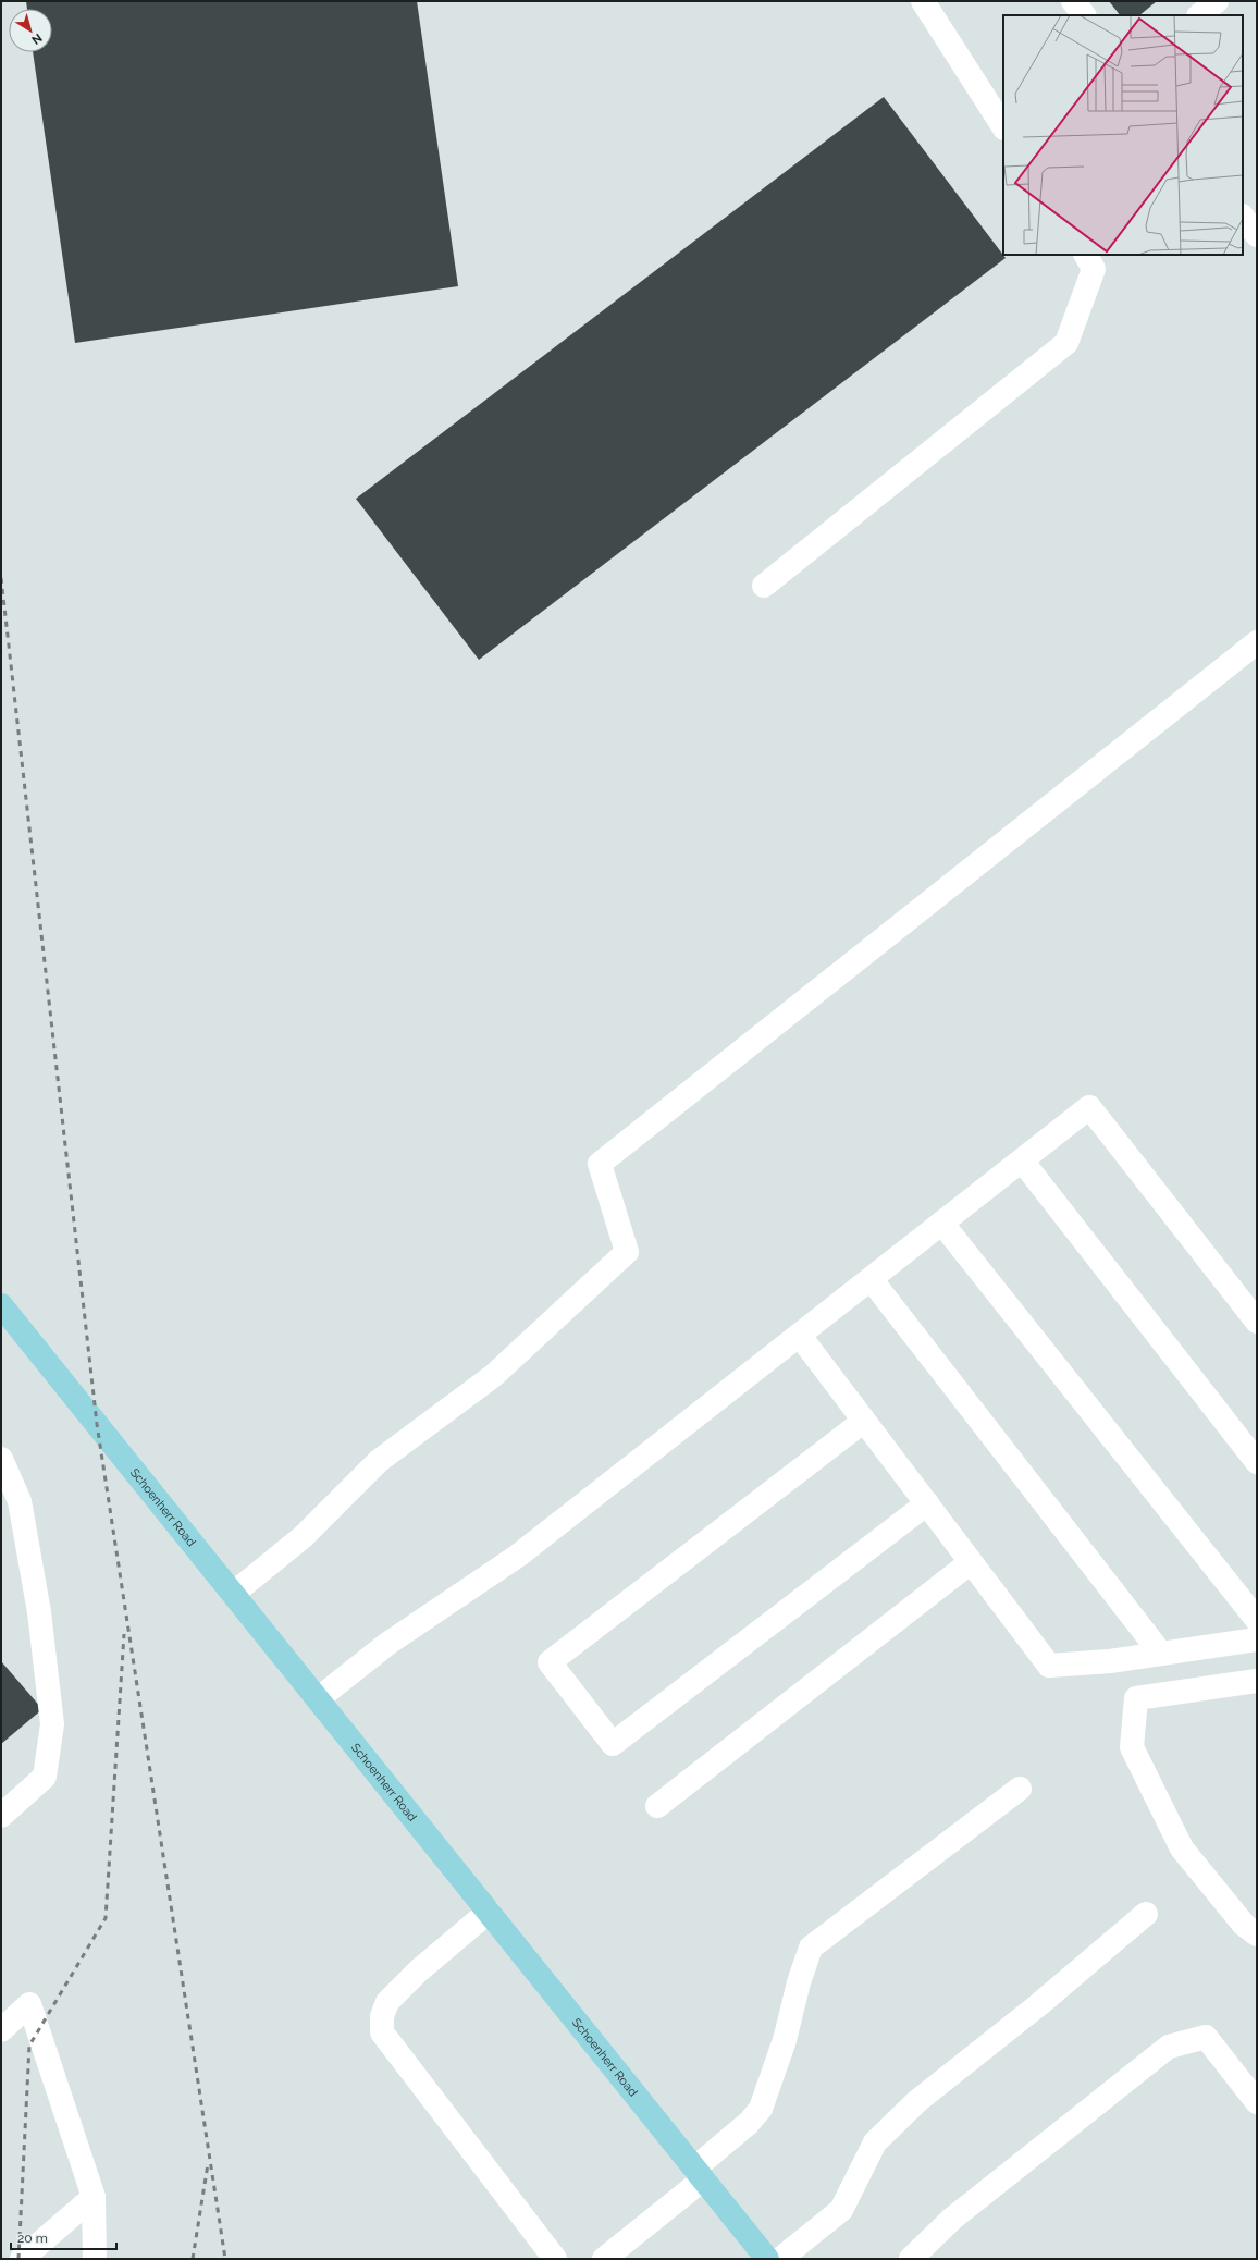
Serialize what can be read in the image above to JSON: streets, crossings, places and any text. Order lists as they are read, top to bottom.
{
  "streets": {
    "main road": ["Schoenherr Road"]
  },
  "scale_bar": "20 m",
  "north": "bottom right"
}
